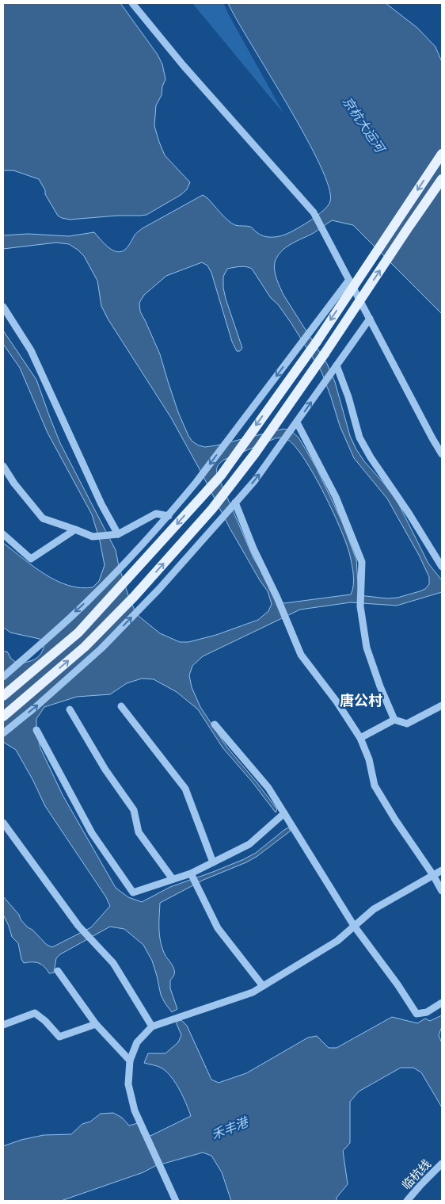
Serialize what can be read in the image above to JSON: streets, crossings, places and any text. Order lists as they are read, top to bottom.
{
  "streets": {
    "street": ["临杭线"]
  },
  "districts": ["唐公村"],
  "water": ["京杭大运河", "禾丰港"]
}
